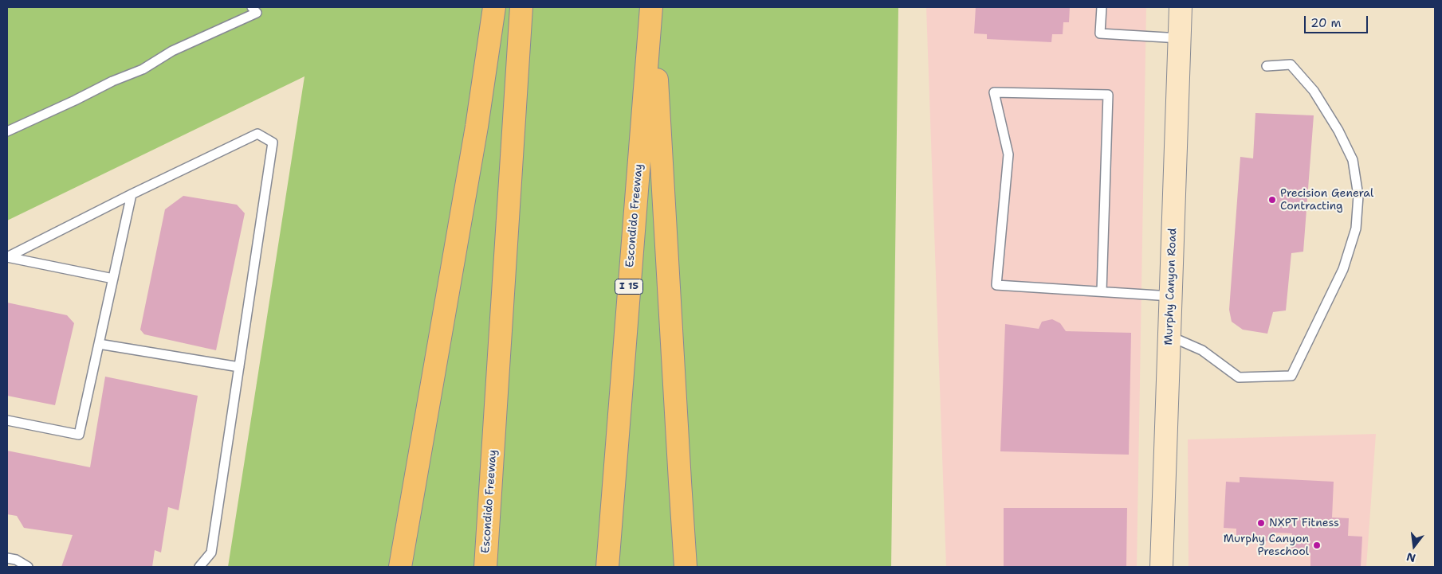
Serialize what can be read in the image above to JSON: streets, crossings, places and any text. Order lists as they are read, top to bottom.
{
  "streets": {
    "highway": ["Escondido Freeway", "I 15"],
    "main road": ["Murphy Canyon Road"]
  },
  "places": ["Precision General Contracting", "NXPT Fitness", "Murphy Canyon Preschool"],
  "scale_bar": "20 m",
  "north": "bottom"
}
